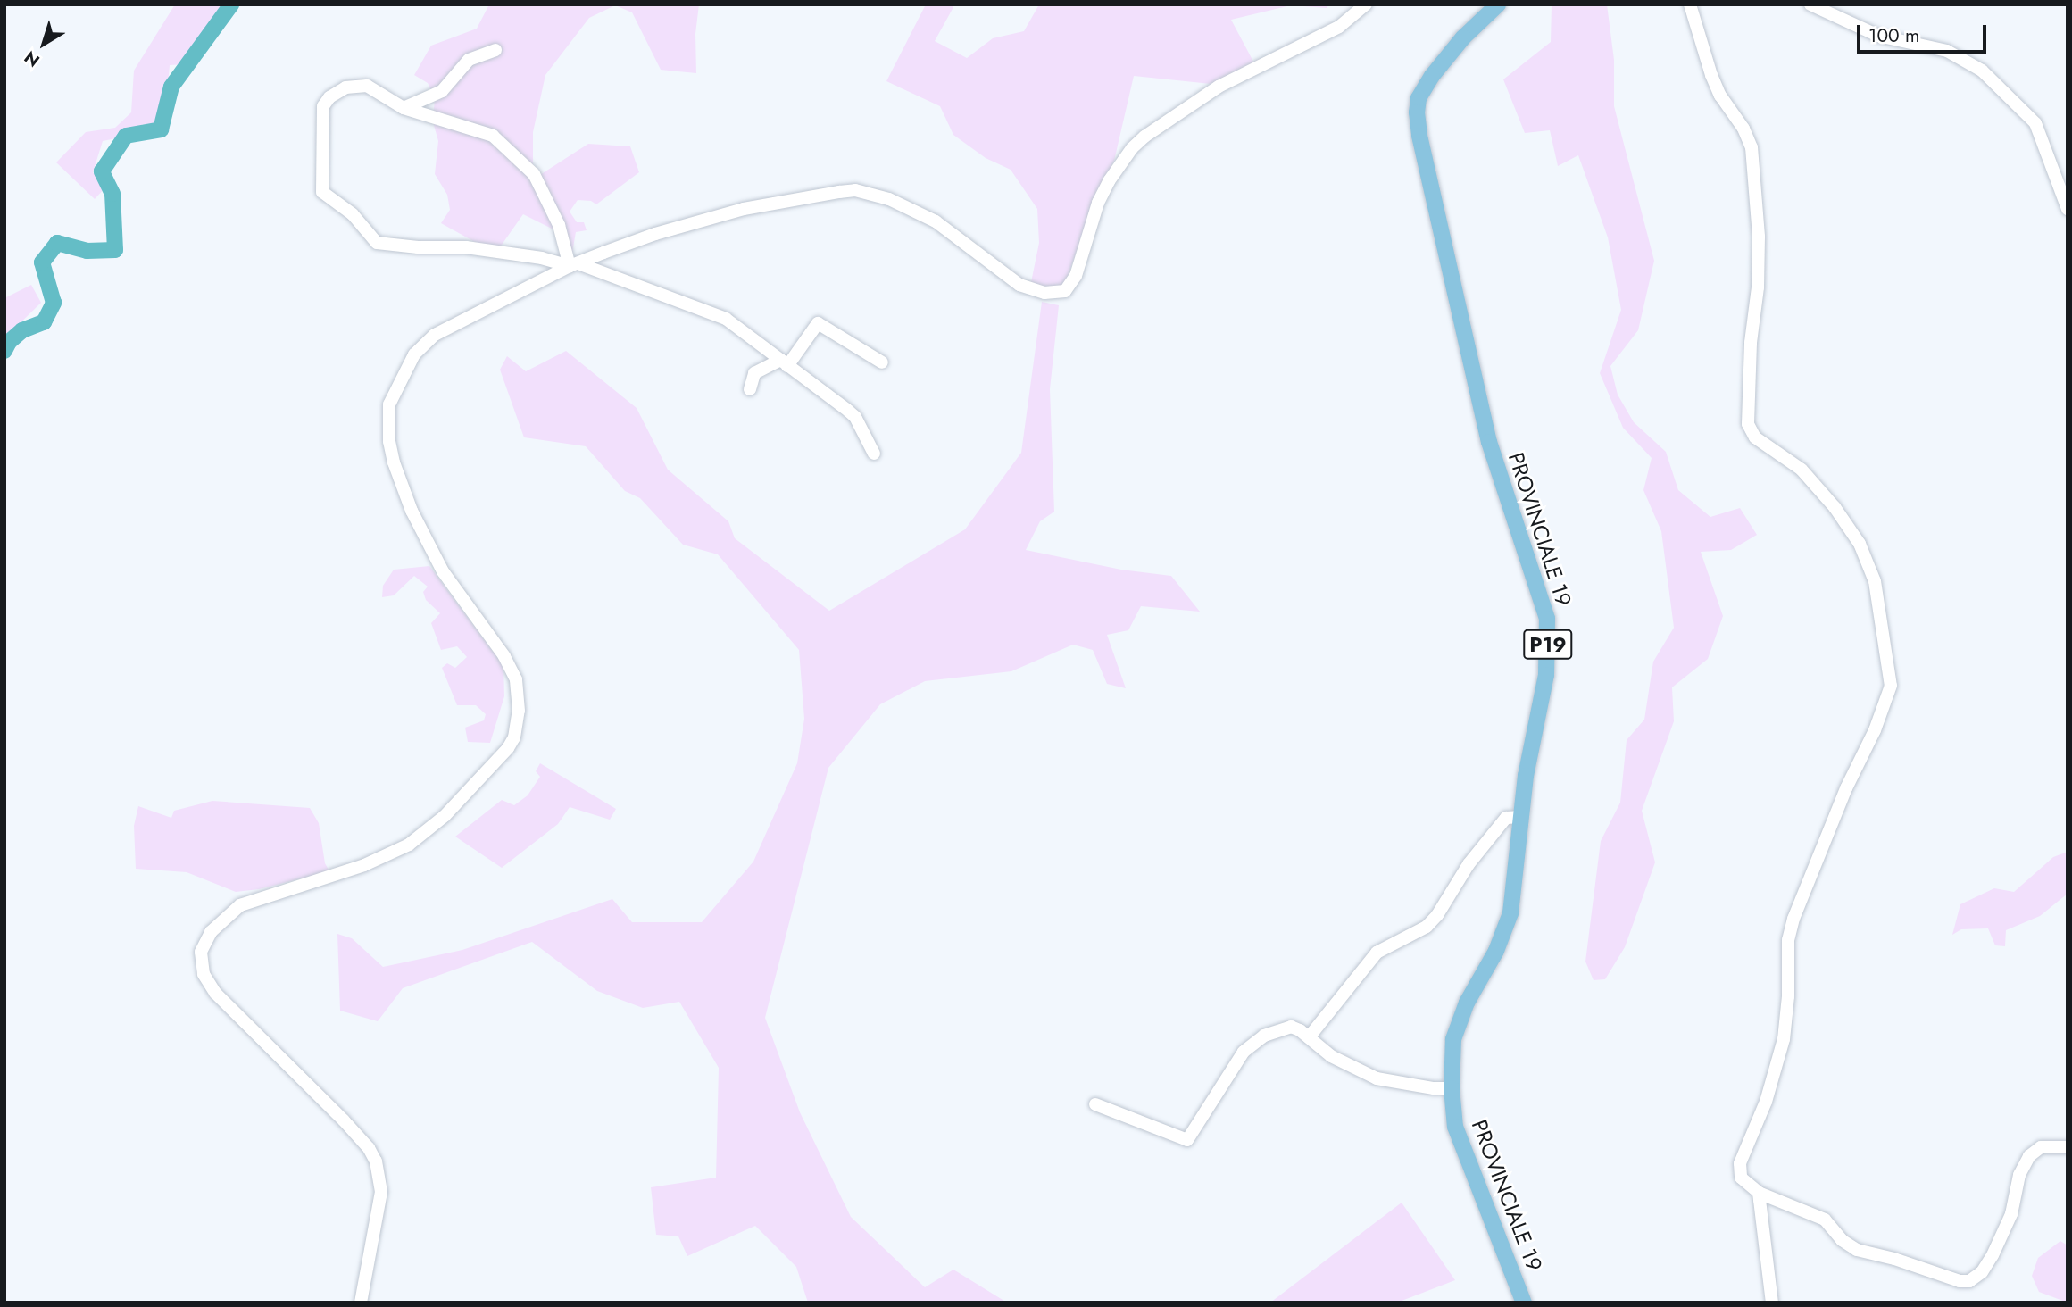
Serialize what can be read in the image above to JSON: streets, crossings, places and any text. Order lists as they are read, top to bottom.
{
  "streets": {
    "main road": ["PROVINCIALE 19", "P19"]
  },
  "scale_bar": "100 m",
  "north": "bottom left"
}
